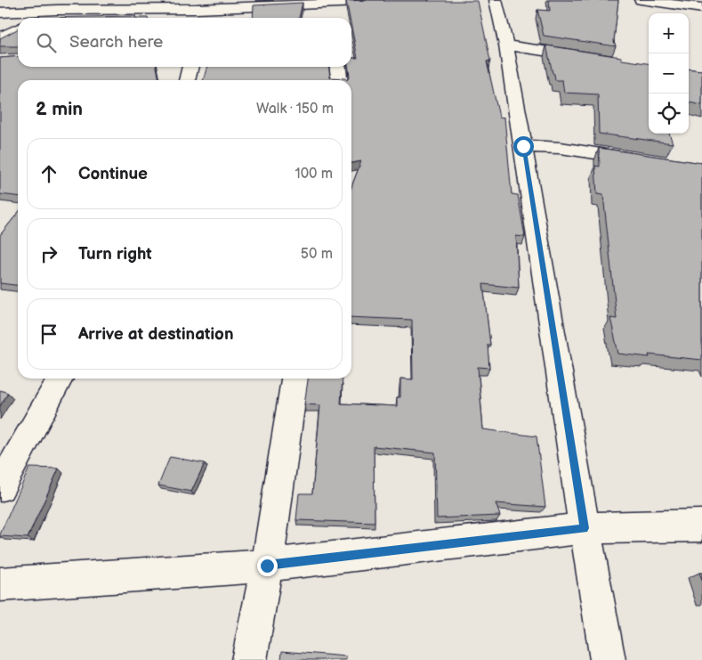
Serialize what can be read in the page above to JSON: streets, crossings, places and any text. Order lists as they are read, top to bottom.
{
  "page": {
    "map_buttons": ["+", "−"],
    "search": "Search here",
    "heading": ["2 min", "Walk · 150 m"],
    "list": [
      ["Continue", "100 m"],
      ["Turn right", "50 m"],
      "Arrive at destination"
    ]
  }
}
